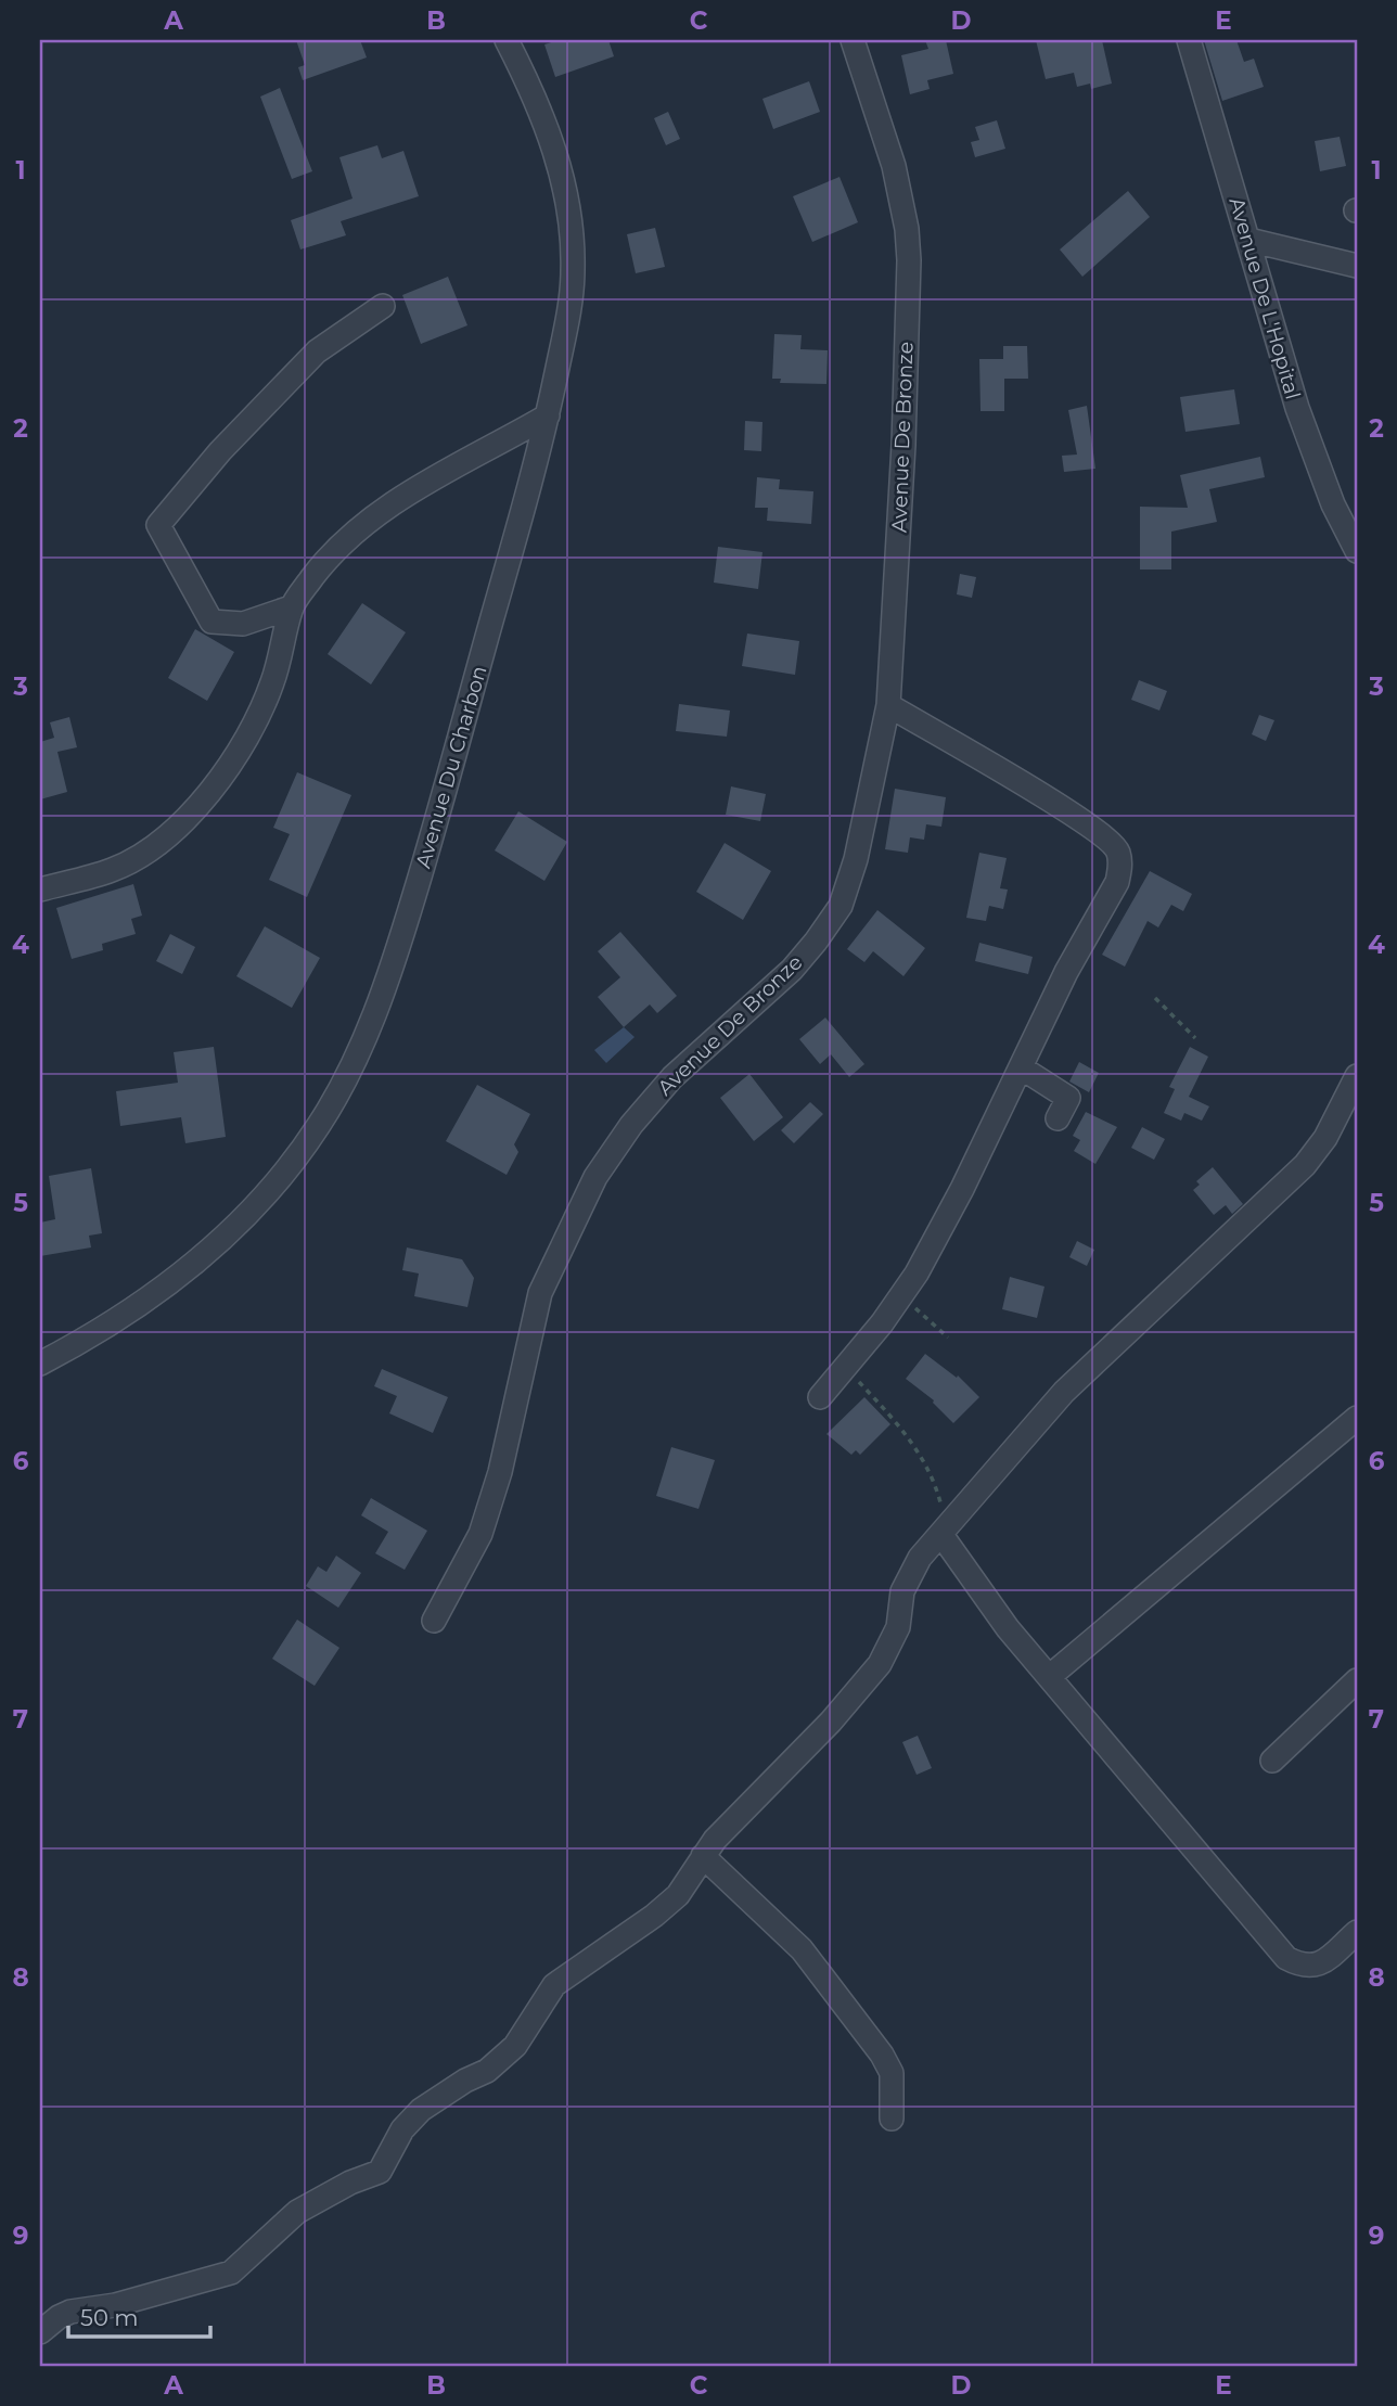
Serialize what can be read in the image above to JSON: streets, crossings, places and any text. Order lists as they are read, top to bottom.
{
  "streets": {
    "street": ["Avenue De L'Hopital", "Avenue De Bronze", "Avenue Du Charbon"]
  },
  "scale_bar": "50 m",
  "grid": {
    "columns": [
      "A",
      "B",
      "C",
      "D",
      "E"
    ],
    "rows": [
      "1",
      "2",
      "3",
      "4",
      "5",
      "6",
      "7",
      "8",
      "9"
    ]
  }
}
